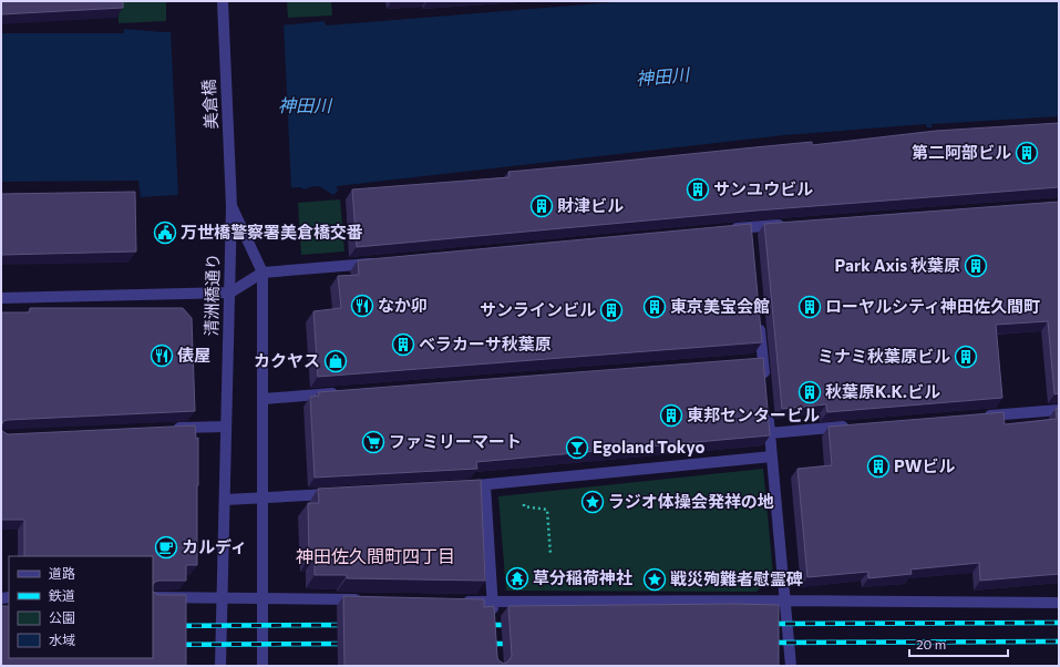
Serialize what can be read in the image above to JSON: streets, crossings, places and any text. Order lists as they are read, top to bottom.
{
  "streets": {
    "street": ["美倉橋", "清洲橋通り"]
  },
  "crossings": [
    ["美倉橋", "清洲橋通り"]
  ],
  "districts": ["神田佐久間町四丁目"],
  "water": ["神田川"],
  "places": {
    "building": [
      "第二阿部ビル",
      "サンユウビル",
      "財津ビル",
      "Park Axis 秋葉原",
      "東京美宝会館",
      "ローヤルシティ神田佐久間町",
      "サンラインビル",
      "ベラカーサ秋葉原",
      "ミナミ秋葉原ビル",
      "秋葉原K.K.ビル",
      "東邦センタービル",
      "PWビル"
    ],
    "public building": ["万世橋警察署美倉橋交番"],
    "restaurant": ["なか卯", "俵屋"],
    "shop": ["カクヤス"],
    "supermarket": ["ファミリーマート"],
    "bar": ["Egoland Tokyo"],
    "place": ["ラジオ体操会発祥の地", "戦災殉難者慰霊碑"],
    "cafe": ["カルディ"],
    "temple": ["草分稲荷神社"]
  },
  "legend": [
    "道路",
    "鉄道",
    "公園",
    "水域"
  ],
  "scale_bar": "20 m"
}
